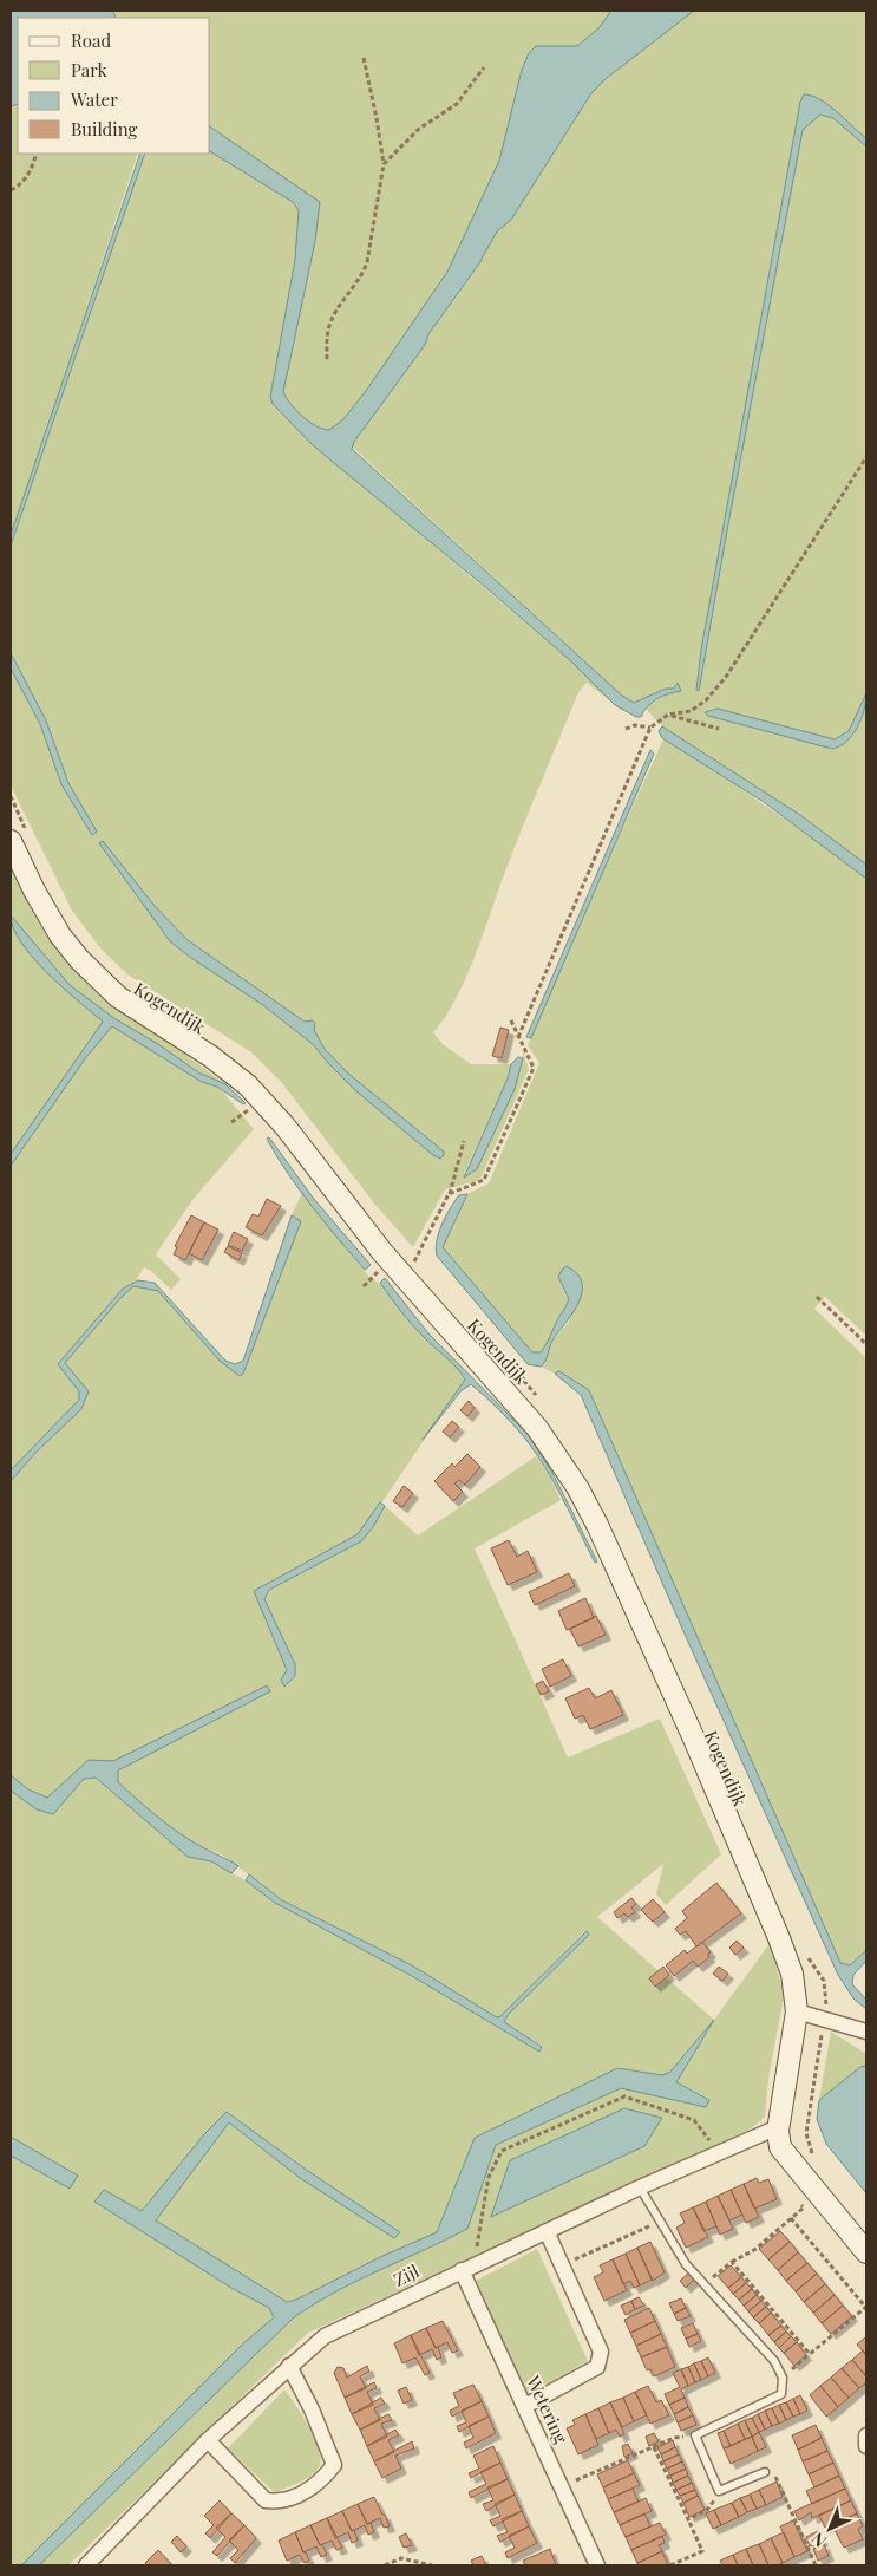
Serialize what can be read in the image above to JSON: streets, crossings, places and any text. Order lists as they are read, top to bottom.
{
  "streets": {
    "street": ["Kogendijk", "Zijl", "Wetering"]
  },
  "crossings": [
    ["Kogendijk", "Zijl"],
    ["Zijl", "Wetering"]
  ],
  "legend": [
    "Road",
    "Park",
    "Water",
    "Building"
  ],
  "north": "bottom left"
}
